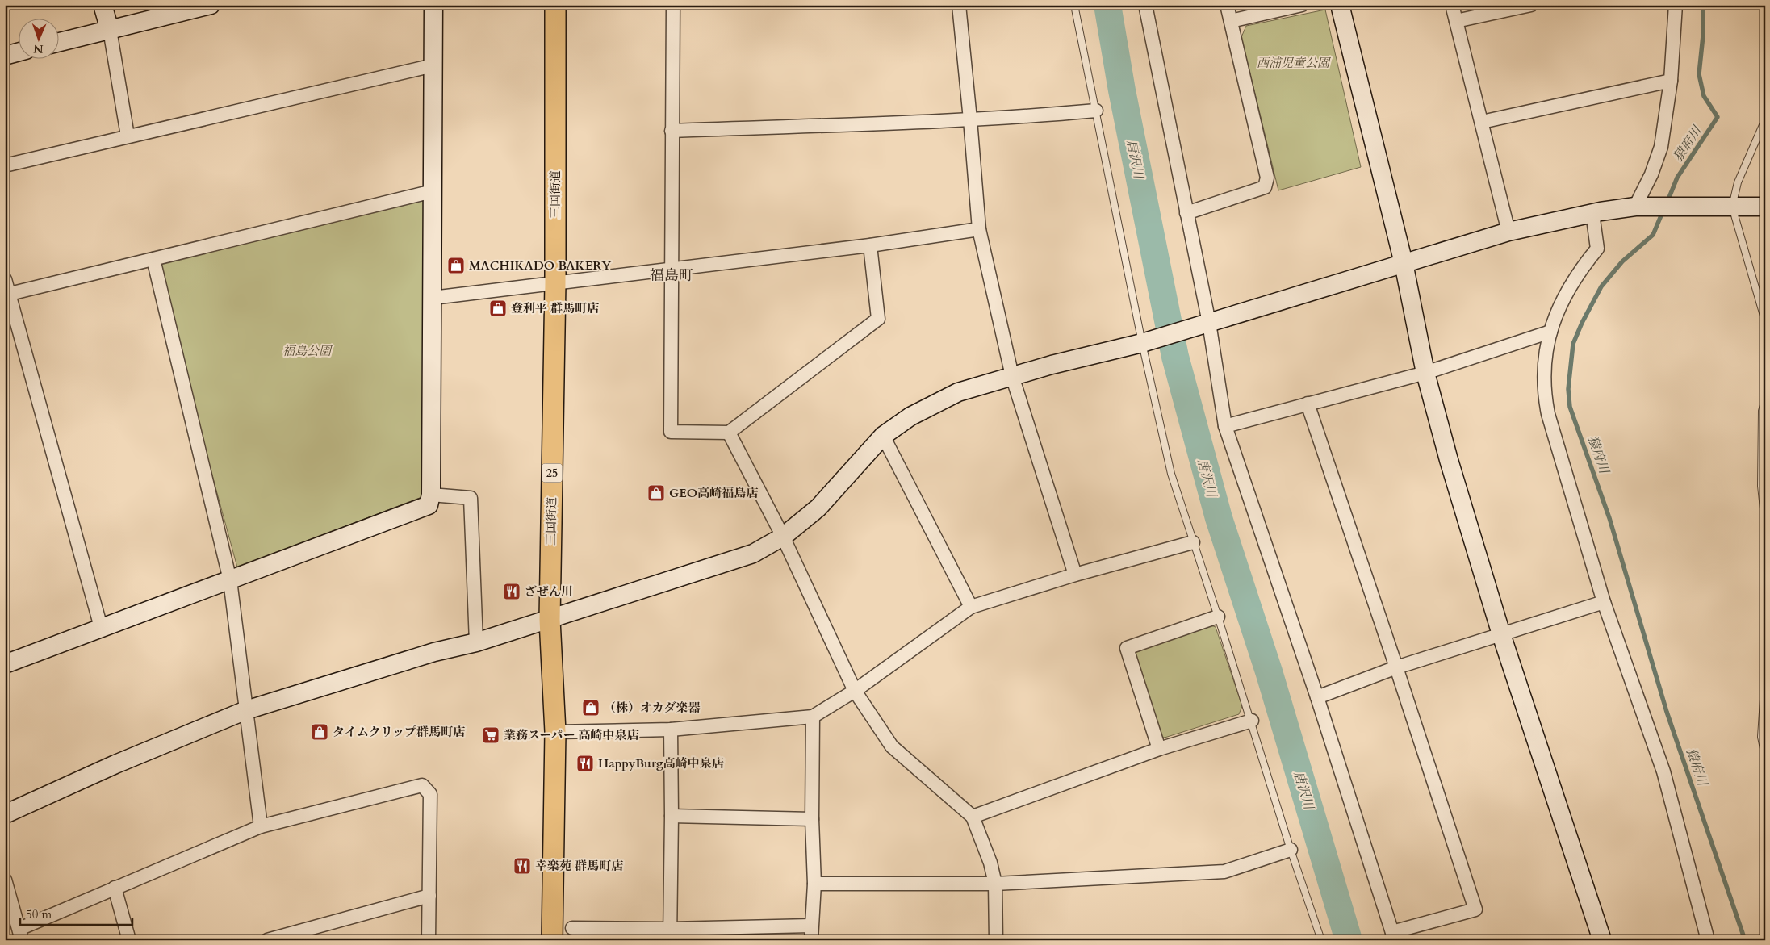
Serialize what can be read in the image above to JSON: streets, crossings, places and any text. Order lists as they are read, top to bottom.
{
  "streets": {
    "main road": ["三国街道", "25"]
  },
  "districts": ["福島町"],
  "water": ["猿府川", "唐沢川"],
  "parks": ["西浦児童公園", "福島公園"],
  "places": {
    "shop": [
      "MACHIKADO BAKERY",
      "登利平 群馬町店",
      "GEO高崎福島店",
      "（株）オカダ楽器",
      "タイムクリップ群馬町店"
    ],
    "restaurant": ["ざぜん川", "HappyBurg高崎中泉店", "幸楽苑 群馬町店"],
    "supermarket": ["業務スーパー 高崎中泉店"]
  },
  "scale_bar": "50 m",
  "north": "bottom"
}
